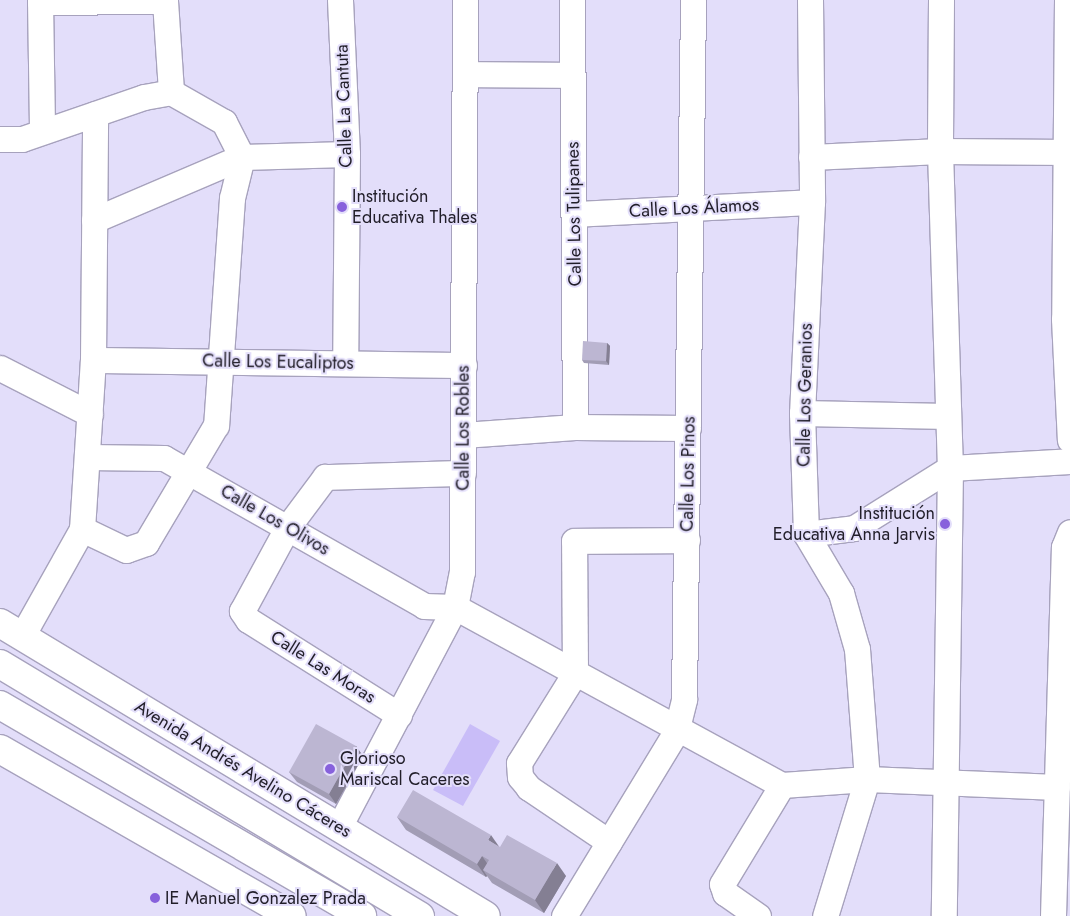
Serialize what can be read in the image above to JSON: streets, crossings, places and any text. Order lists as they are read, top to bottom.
{
  "streets": {
    "main road": ["Avenida Andrés Avelino Cáceres"],
    "street": [
      "Calle La Cantuta",
      "Calle Los Álamos",
      "Calle Los Tulipanes",
      "Calle Los Eucaliptos",
      "Calle Los Geranios",
      "Calle Los Robles",
      "Calle Los Pinos",
      "Calle Los Olivos",
      "Calle Las Moras"
    ]
  },
  "crossings": [
    ["Calle La Cantuta", "Calle Los Eucaliptos"],
    ["Calle Los Álamos", "Calle Los Tulipanes"],
    ["Calle Los Álamos", "Calle Los Geranios"],
    ["Calle Los Álamos", "Calle Los Pinos"],
    ["Calle Los Eucaliptos", "Calle Los Robles"],
    ["Calle Los Robles", "Calle Los Olivos"],
    ["Calle Los Robles", "Calle Las Moras"],
    ["Calle Los Robles", "Avenida Andrés Avelino Cáceres"],
    ["Calle Los Olivos", "Calle Las Moras"]
  ],
  "places": [
    "Institución Educativa Thales",
    "Institución Educativa Anna Jarvis",
    "Glorioso Mariscal Caceres",
    "IE Manuel Gonzalez Prada"
  ]
}
